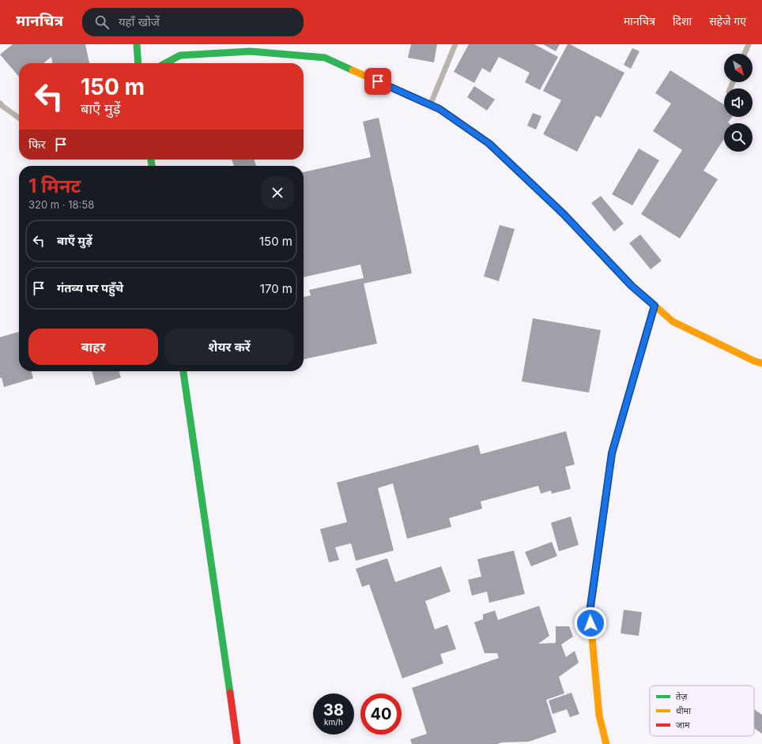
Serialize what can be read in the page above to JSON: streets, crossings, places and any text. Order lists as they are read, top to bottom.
{
  "legend": ["तेज़", "धीमा", "जाम"],
  "north": "bottom right",
  "page": {
    "header": "मानचित्र",
    "search": "यहाँ खोजें",
    "nav": ["मानचित्र", "दिशा", "सहेजे गए"],
    "turn": ["150 m", "बाएँ मुड़ें"],
    "then": "फिर",
    "heading": ["1 मिनट", "320 m · 18:58"],
    "list": [
      {
        "name": "बाएँ मुड़ें",
        "value": "150 m"
      },
      {
        "name": "गंतव्य पर पहुँचे",
        "value": "170 m"
      }
    ],
    "buttons": ["बाहर", "शेयर करें"],
    "speed": "38 km/h",
    "limit": "40"
  }
}
